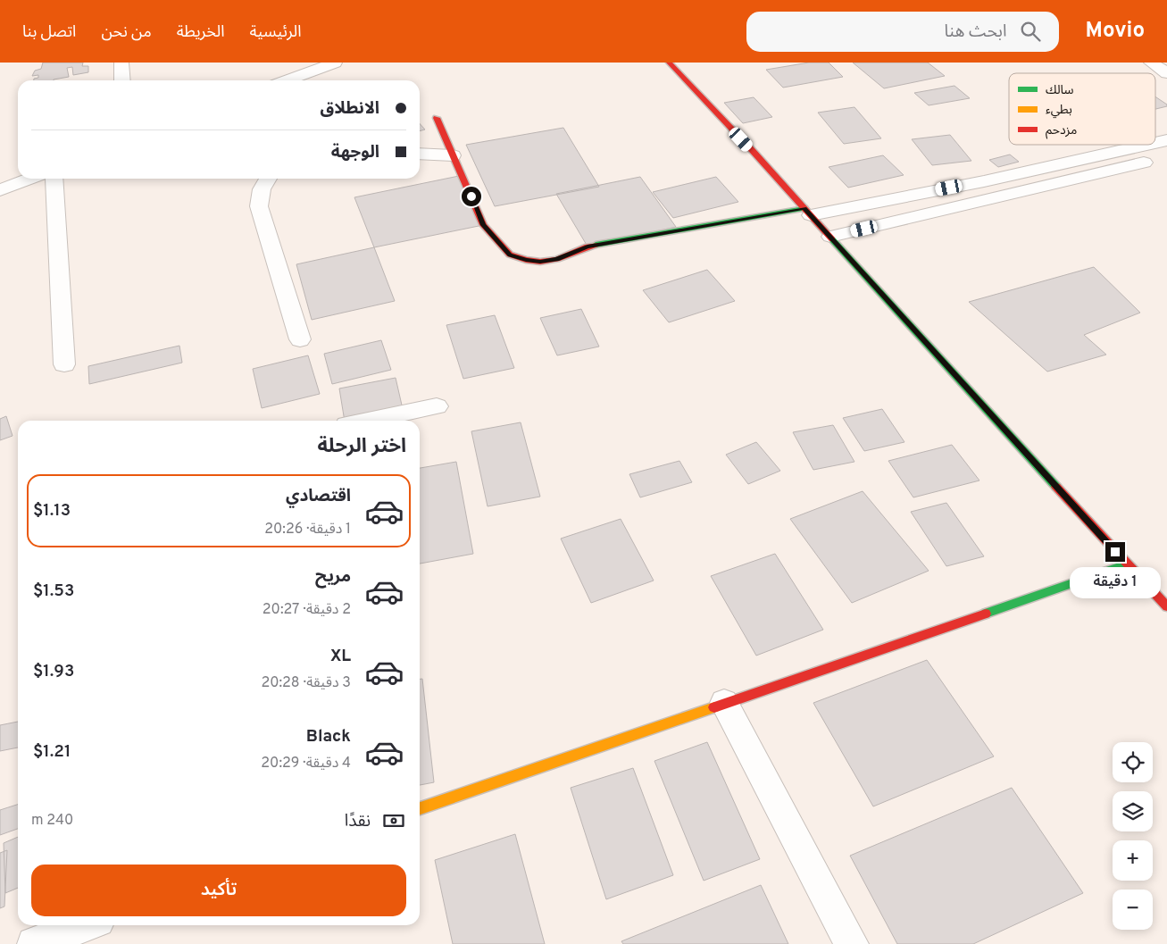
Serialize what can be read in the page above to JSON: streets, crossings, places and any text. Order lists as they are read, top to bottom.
{
  "legend": ["سالك", "بطيء", "مزدحم"],
  "page": {
    "header": "Movio",
    "search": "ابحث هنا",
    "nav": [
      "الرئيسية",
      "الخريطة",
      "من نحن",
      "اتصل بنا"
    ],
    "banner": ["الانطلاق", "الوجهة"],
    "heading": "اختر الرحلة",
    "list": [
      {
        "name": "اقتصادي",
        "note": "1 دقيقة · 20:26",
        "value": "$1.13"
      },
      {
        "name": "مريح",
        "note": "2 دقيقة · 20:27",
        "value": "$1.53"
      },
      {
        "name": "XL",
        "note": "3 دقيقة · 20:28",
        "value": "$1.93"
      },
      {
        "name": "Black",
        "note": "4 دقيقة · 20:29",
        "value": "$1.21"
      }
    ],
    "bubble": "1 دقيقة",
    "map_buttons": ["+", "−"],
    "pay": ["نقدًا", "240 m"],
    "buttons": "تأكيد"
  }
}
